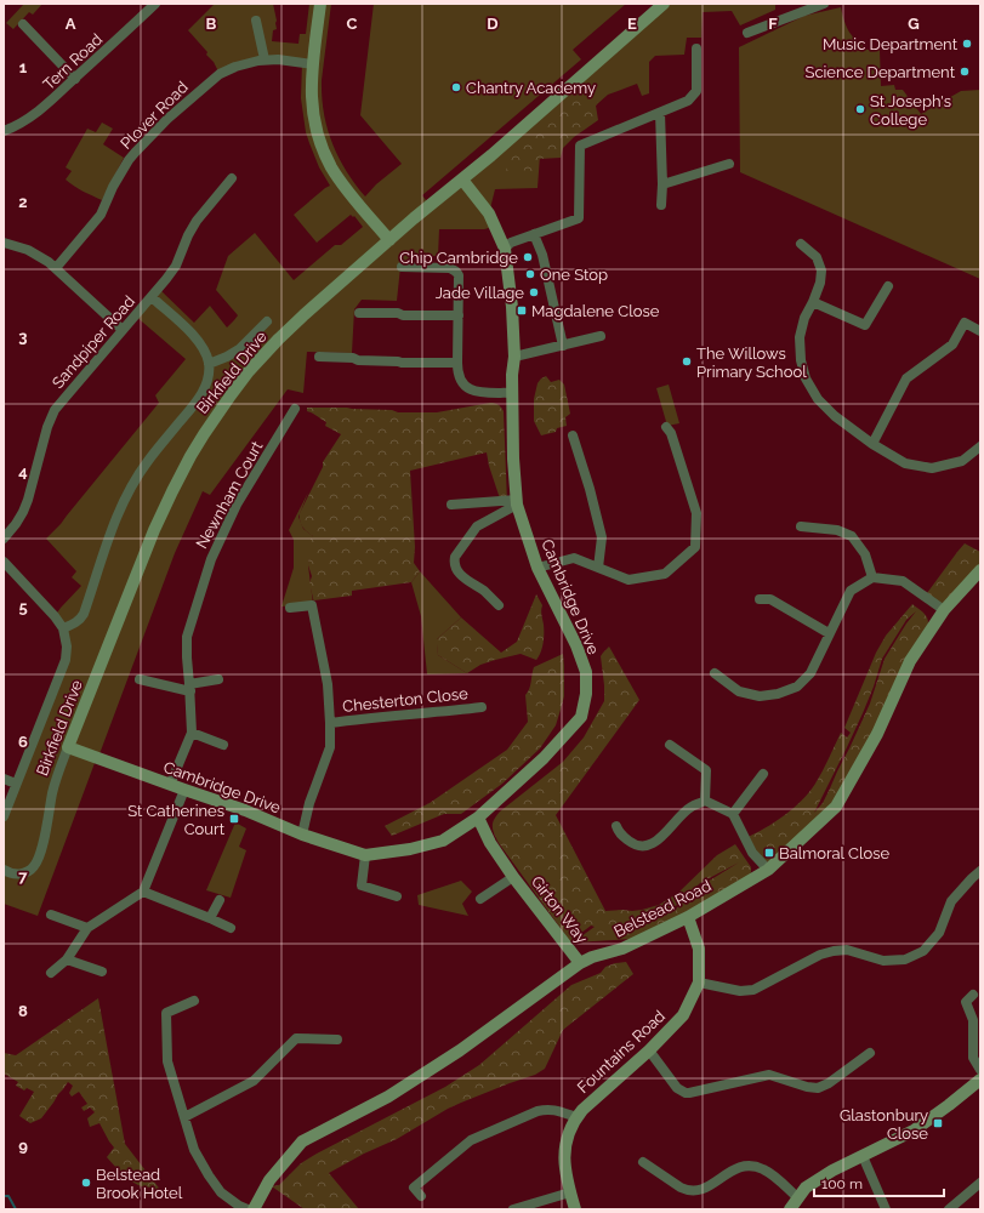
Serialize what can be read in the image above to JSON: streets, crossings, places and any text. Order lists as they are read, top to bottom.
{
  "streets": {
    "street": [
      "Tern Road",
      "Plover Road",
      "Sandpiper Road",
      "Birkfield Drive",
      "Newnham Court",
      "Cambridge Drive",
      "Chesterton Close",
      "Belstead Road",
      "Girton Way",
      "Fountains Road"
    ]
  },
  "crossings": [
    ["Sandpiper Road", "Birkfield Drive"],
    ["Birkfield Drive", "Cambridge Drive"],
    ["Newnham Court", "Cambridge Drive"],
    ["Cambridge Drive", "Chesterton Close"],
    ["Cambridge Drive", "Girton Way"],
    ["Belstead Road", "Girton Way"],
    ["Belstead Road", "Fountains Road"]
  ],
  "places": {
    "other": [
      "Music Department",
      "Science Department",
      "Chantry Academy",
      "St Joseph's College",
      "Chip Cambridge",
      "One Stop",
      "Jade Village",
      "The Willows Primary School",
      "Belstead Brook Hotel"
    ],
    "transit": [
      "Magdalene Close",
      "St Catherines Court",
      "Balmoral Close",
      "Glastonbury Close"
    ]
  },
  "scale_bar": "100 m",
  "grid": {
    "columns": [
      "A",
      "B",
      "C",
      "D",
      "E",
      "F",
      "G"
    ],
    "rows": [
      "1",
      "2",
      "3",
      "4",
      "5",
      "6",
      "7",
      "8",
      "9"
    ]
  }
}
